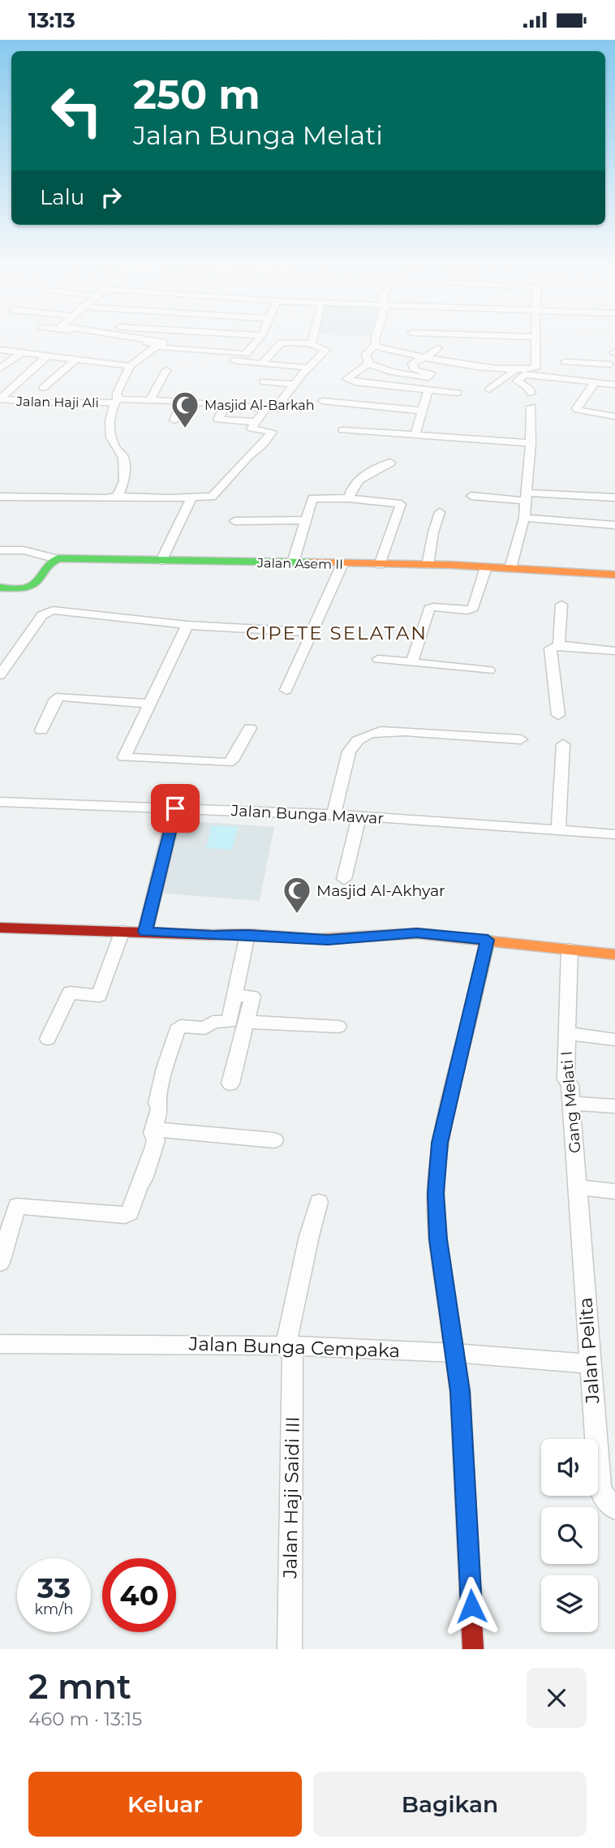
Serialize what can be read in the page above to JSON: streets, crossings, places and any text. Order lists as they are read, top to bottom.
{
  "streets": {
    "street": [
      "Jalan Haji Ali",
      "Jalan Asem II",
      "Jalan Bunga Mawar",
      "Gang Melati I",
      "Jalan Bunga Cempaka",
      "Jalan Pelita",
      "Jalan Haji Saidi III"
    ]
  },
  "crossings": [
    ["Gang Melati I", "Jalan Pelita"],
    ["Jalan Bunga Cempaka", "Jalan Pelita"],
    ["Jalan Bunga Cempaka", "Jalan Haji Saidi III"]
  ],
  "districts": ["CIPETE SELATAN"],
  "places": {
    "mosque": ["Masjid Al-Barkah", "Masjid Al-Akhyar"]
  },
  "page": {
    "status": "13:13",
    "turn": ["250 m", "Jalan Bunga Melati"],
    "then": "Lalu",
    "speed": "33 km/h",
    "limit": "40",
    "heading": ["2 mnt", "460 m · 13:15"],
    "buttons": ["Keluar", "Bagikan"]
  }
}
